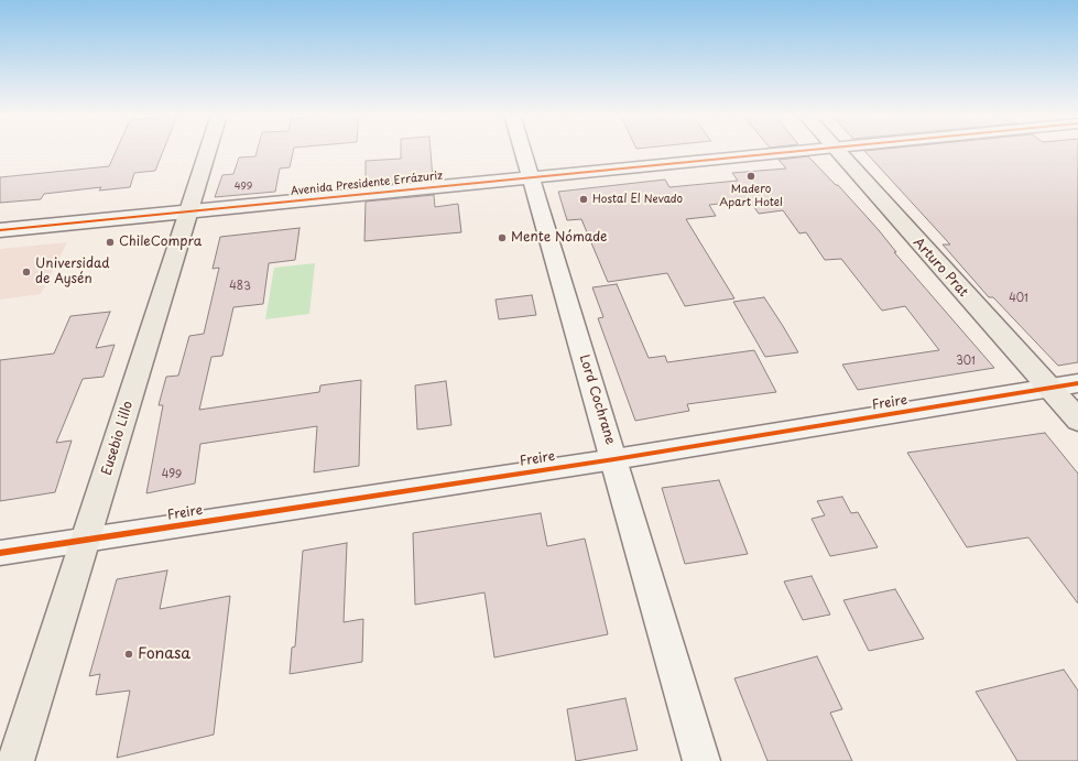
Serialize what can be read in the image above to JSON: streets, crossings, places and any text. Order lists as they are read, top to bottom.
{
  "streets": {
    "main road": ["Arturo Prat", "Eusebio Lillo"],
    "street": ["Avenida Presidente Errázuriz", "Lord Cochrane", "Freire"]
  },
  "crossings": [
    ["Avenida Presidente Errázuriz", "Lord Cochrane"],
    ["Avenida Presidente Errázuriz", "Eusebio Lillo"],
    ["Arturo Prat", "Freire"],
    ["Lord Cochrane", "Freire"],
    ["Freire", "Eusebio Lillo"]
  ],
  "places": [
    "Madero Apart Hotel",
    "Hostal El Nevado",
    "Mente Nómade",
    "ChileCompra",
    "Universidad de Aysén",
    "Fonasa"
  ],
  "house_numbers": [
    "499",
    "483",
    "401",
    "301",
    "499"
  ]
}
